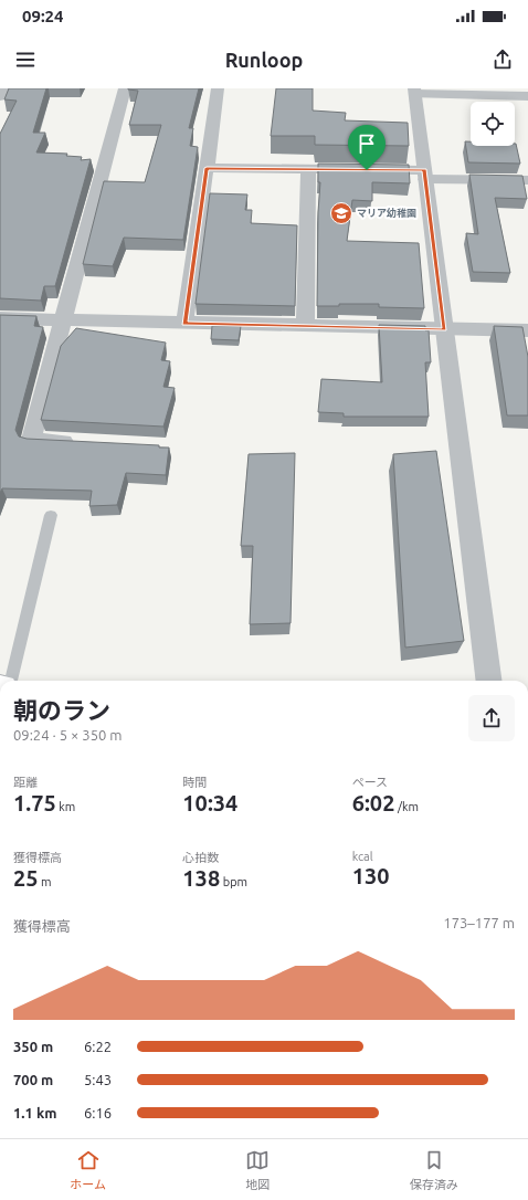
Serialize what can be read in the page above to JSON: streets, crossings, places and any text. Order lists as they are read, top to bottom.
{
  "places": {
    "school or university": ["マリア幼稚園"]
  },
  "page": {
    "status": "09:24",
    "header": "Runloop",
    "heading": ["朝のラン", "09:24 · 5 × 350 m"],
    "stats": [
      ["距離", "1.75 km"],
      ["時間", "10:34"],
      ["ペース", "6:02 /km"],
      ["獲得標高", "25 m"],
      ["心拍数", "138 bpm"],
      ["kcal", "130"]
    ],
    "chart": ["獲得標高", "173–177 m"],
    "list": [
      {
        "name": "350 m",
        "note": "6:22"
      },
      {
        "name": "700 m",
        "note": "5:43"
      },
      {
        "name": "1.1 km",
        "note": "6:16"
      }
    ],
    "tabs": ["ホーム", "地図", "保存済み"]
  }
}
